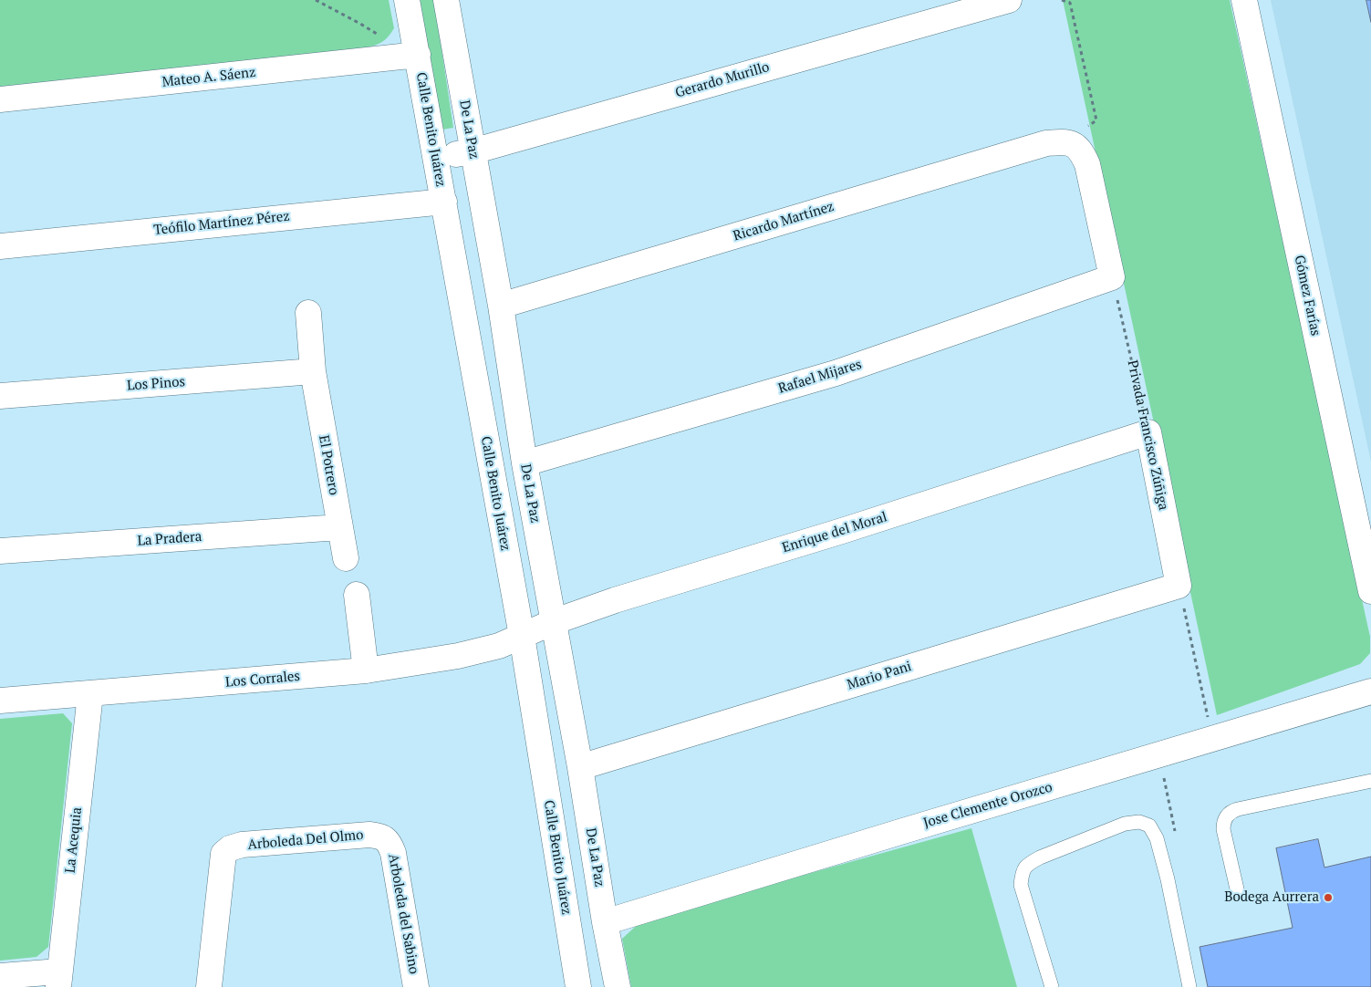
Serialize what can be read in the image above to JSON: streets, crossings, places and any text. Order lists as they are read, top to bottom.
{
  "streets": {
    "street": [
      "Mateo A. Sáenz",
      "Gerardo Murillo",
      "Calle Benito Juárez",
      "De La Paz",
      "Ricardo Martínez",
      "Teófilo Martínez Pérez",
      "Gómez Farías",
      "Rafael Mijares",
      "Los Pinos",
      "Privada Francisco Zúñiga",
      "El Potrero",
      "Enrique del Moral",
      "La Pradera",
      "Mario Pani",
      "Los Corrales",
      "Jose Clemente Orozco",
      "La Acequia",
      "Arboleda Del Olmo",
      "Arboleda del Sabino"
    ]
  },
  "crossings": [
    ["Mateo A. Sáenz", "Calle Benito Juárez"],
    ["Gerardo Murillo", "Calle Benito Juárez"],
    ["Gerardo Murillo", "De La Paz"],
    ["Calle Benito Juárez", "Teófilo Martínez Pérez"],
    ["Calle Benito Juárez", "Enrique del Moral"],
    ["Calle Benito Juárez", "Los Corrales"],
    ["De La Paz", "Ricardo Martínez"],
    ["De La Paz", "Rafael Mijares"],
    ["De La Paz", "Enrique del Moral"],
    ["De La Paz", "Mario Pani"],
    ["De La Paz", "Jose Clemente Orozco"],
    ["Rafael Mijares", "Privada Francisco Zúñiga"],
    ["Los Pinos", "El Potrero"],
    ["Privada Francisco Zúñiga", "Enrique del Moral"],
    ["Privada Francisco Zúñiga", "Mario Pani"],
    ["El Potrero", "La Pradera"],
    ["Enrique del Moral", "Los Corrales"],
    ["Los Corrales", "La Acequia"],
    ["Arboleda Del Olmo", "Arboleda del Sabino"]
  ],
  "places": ["Bodega Aurrera"]
}
